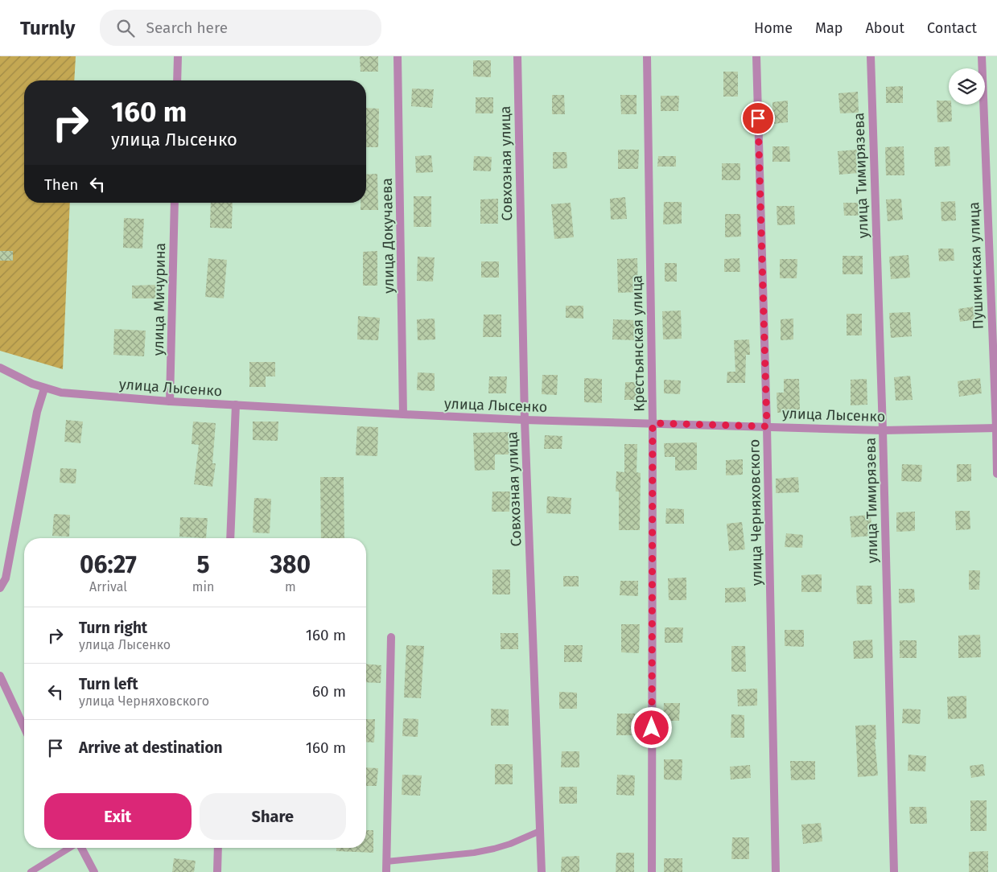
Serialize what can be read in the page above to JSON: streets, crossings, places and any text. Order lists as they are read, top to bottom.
{
  "streets": {
    "street": [
      "Совхозная улица",
      "улица Тимирязева",
      "улица Докучаева",
      "Пушкинская улица",
      "улица Мичурина",
      "Крестьянская улица",
      "улица Лысенко",
      "улица Черняховского"
    ]
  },
  "crossings": [
    ["Совхозная улица", "улица Лысенко"],
    ["улица Тимирязева", "улица Лысенко"],
    ["улица Докучаева", "улица Лысенко"],
    ["Пушкинская улица", "улица Лысенко"],
    ["улица Мичурина", "улица Лысенко"],
    ["Крестьянская улица", "улица Лысенко"],
    ["улица Лысенко", "улица Черняховского"]
  ],
  "page": {
    "header": "Turnly",
    "search": "Search here",
    "nav": [
      "Home",
      "Map",
      "About",
      "Contact"
    ],
    "turn": ["160 m", "улица Лысенко"],
    "then": "Then",
    "eta": [
      "06:27",
      "Arrival",
      "5",
      "min",
      "380",
      "m"
    ],
    "list": [
      {
        "name": "Turn right",
        "note": "улица Лысенко",
        "value": "160 m"
      },
      {
        "name": "Turn left",
        "note": "улица Черняховского",
        "value": "60 m"
      },
      {
        "name": "Arrive at destination",
        "value": "160 m"
      }
    ],
    "buttons": ["Exit", "Share"]
  }
}
